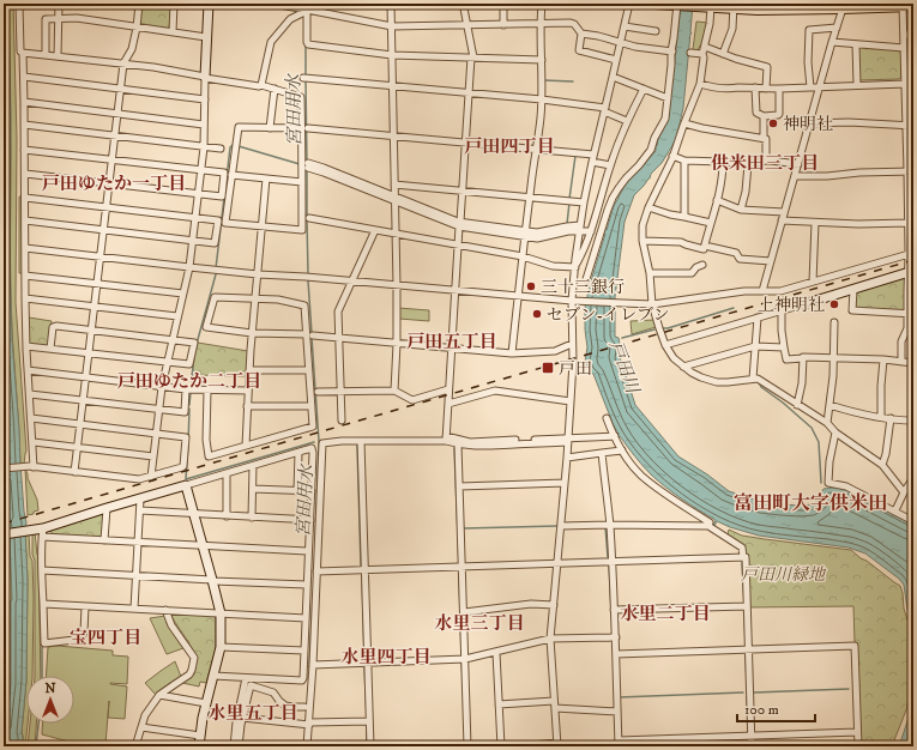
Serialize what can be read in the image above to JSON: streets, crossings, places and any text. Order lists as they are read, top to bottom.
{
  "districts": [
    "戸田四丁目",
    "供米田三丁目",
    "戸田ゆたか一丁目",
    "戸田五丁目",
    "戸田ゆたか二丁目",
    "富田町大字供米田",
    "水里二丁目",
    "水里三丁目",
    "宝四丁目",
    "水里四丁目",
    "水里五丁目"
  ],
  "water": ["宮田用水", "戸田川"],
  "parks": ["戸田川緑地"],
  "places": {
    "other": [
      "神明社",
      "三十三銀行",
      "上神明社",
      "セブン-イレブン"
    ],
    "transit": ["戸田"]
  },
  "scale_bar": "100 m",
  "north": "top"
}
